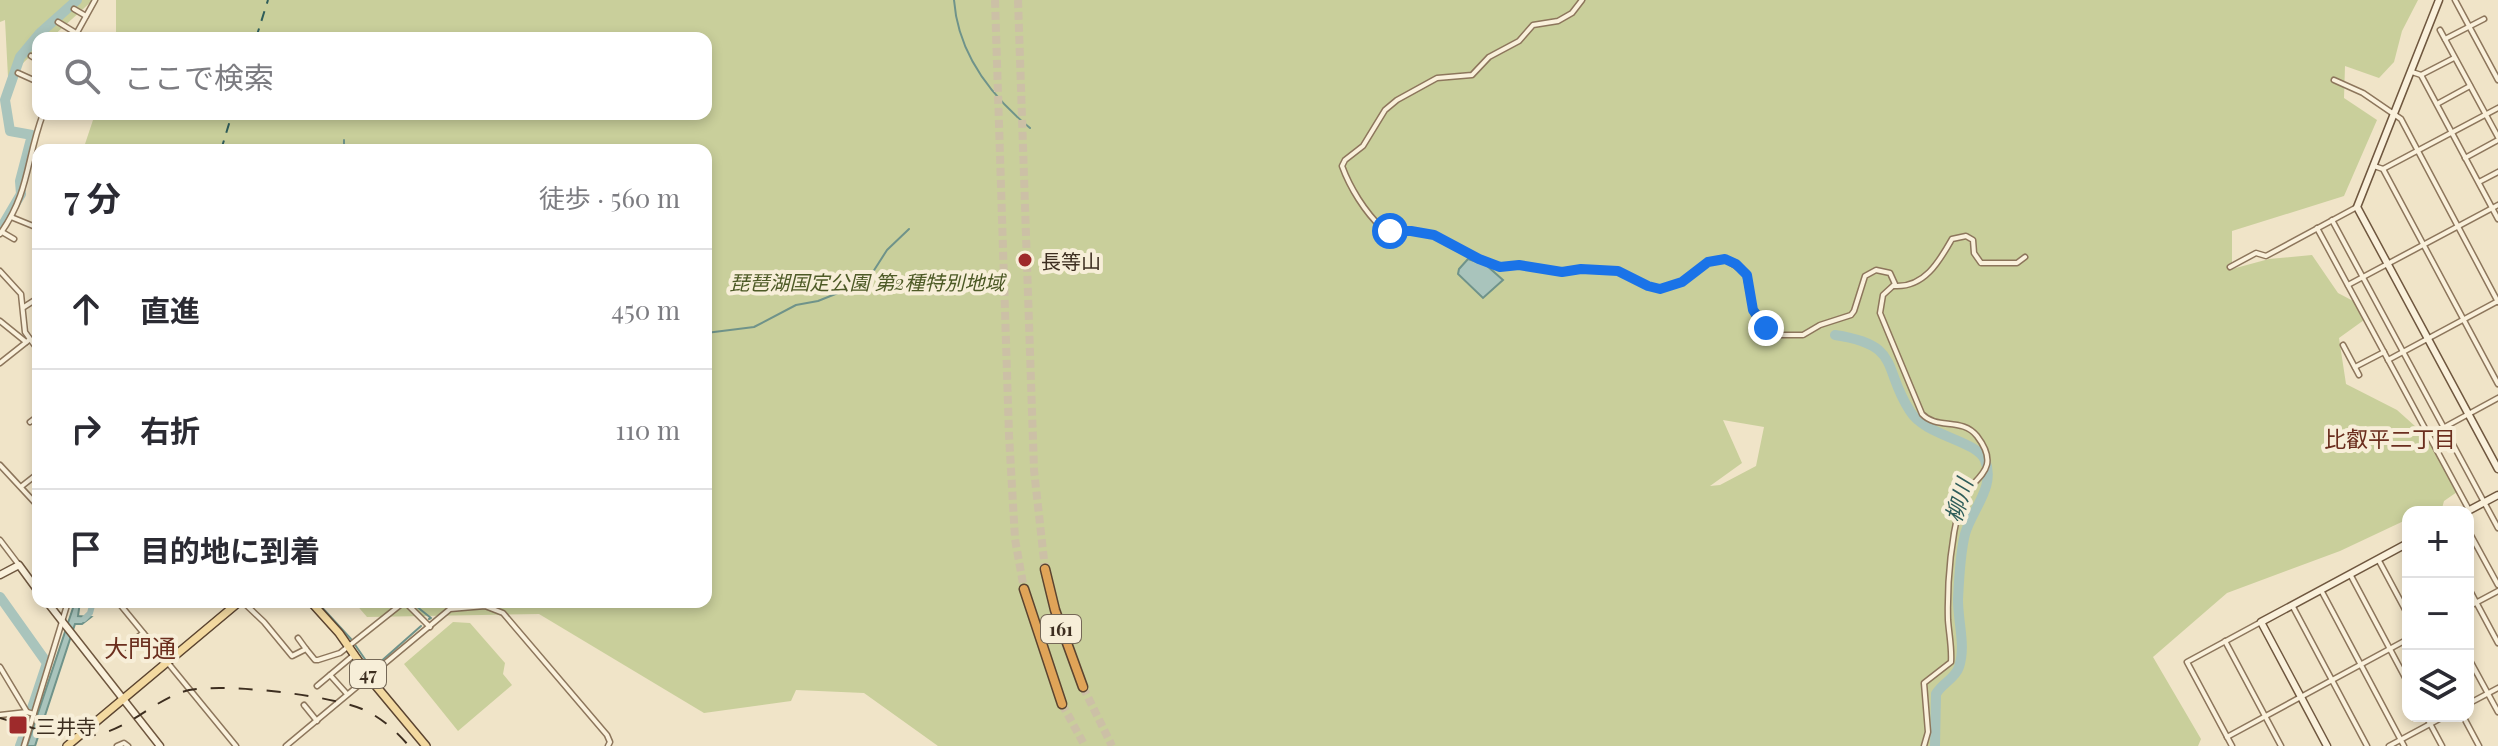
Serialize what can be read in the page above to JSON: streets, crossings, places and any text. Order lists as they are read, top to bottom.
{
  "streets": {
    "highway": ["161"],
    "main road": ["47"]
  },
  "districts": ["比叡平二丁目", "大門通"],
  "water": ["柳川"],
  "parks": ["琵琶湖国定公園 第2種特別地域"],
  "places": {
    "other": ["長等山"],
    "transit": ["三井寺"]
  },
  "page": {
    "search": "ここで検索",
    "heading": ["7 分", "徒歩 · 560 m"],
    "list": [
      ["直進", "450 m"],
      ["右折", "110 m"],
      "目的地に到着"
    ],
    "map_buttons": ["+", "−"]
  }
}
